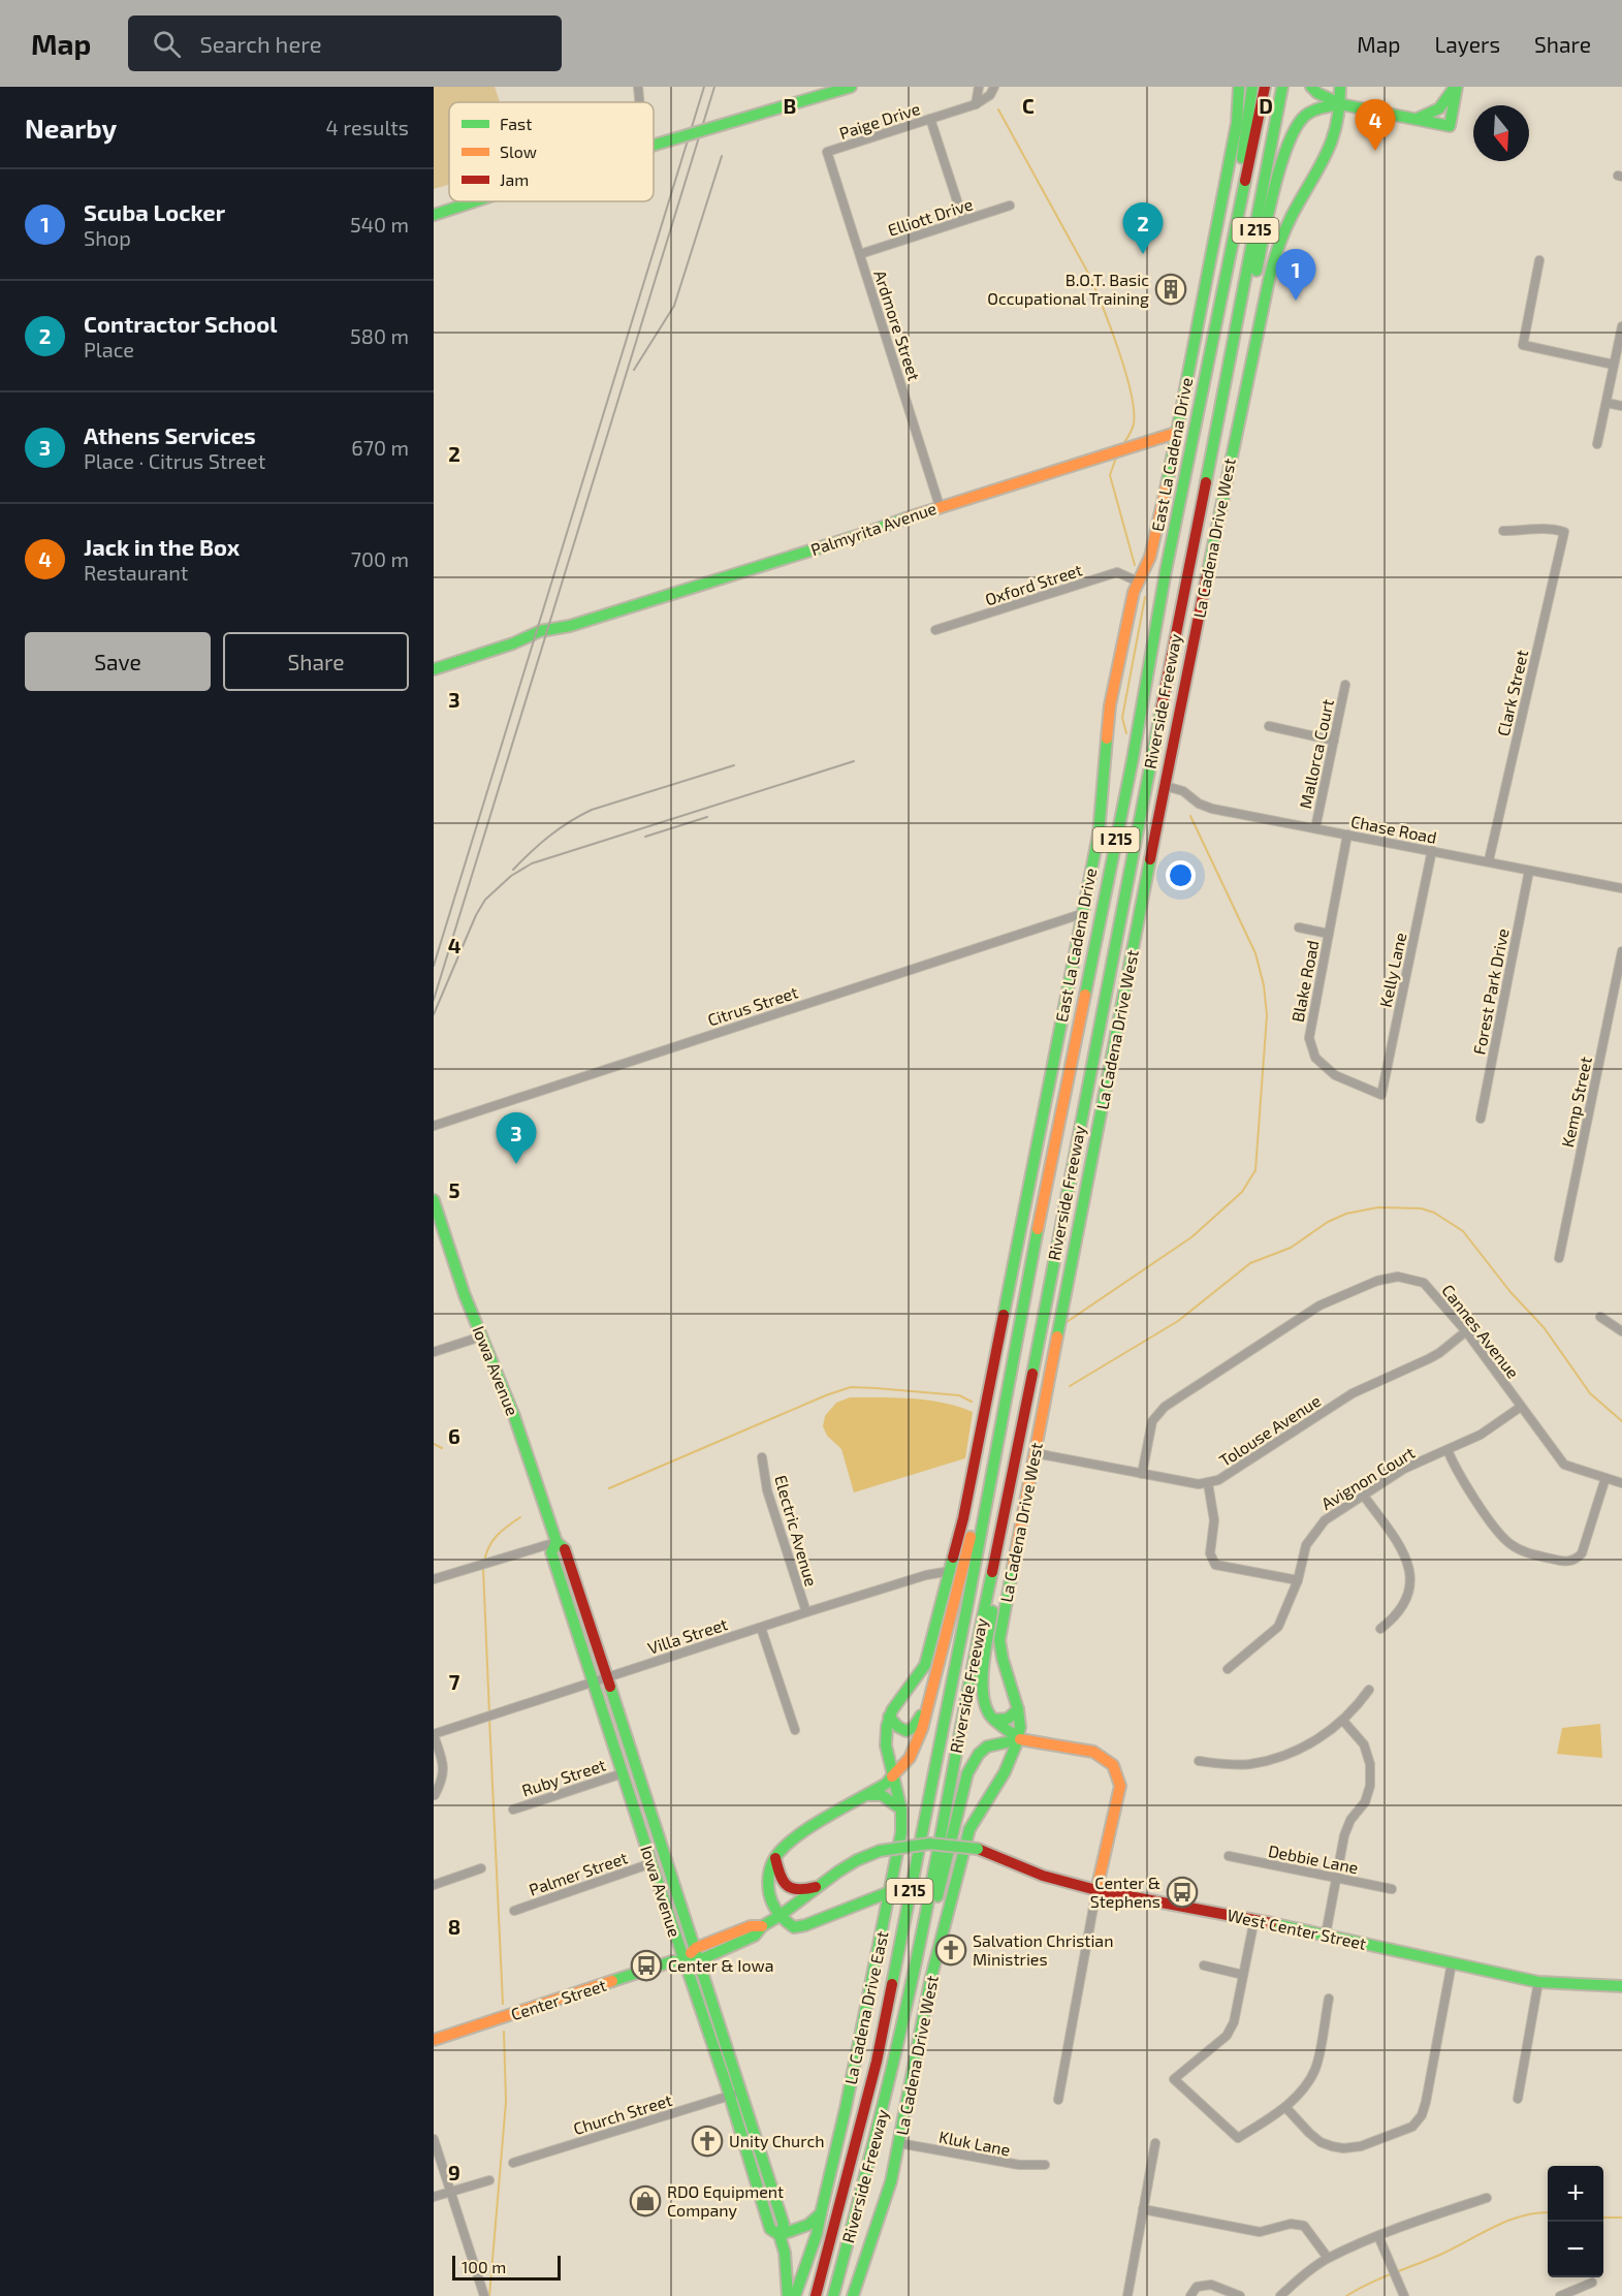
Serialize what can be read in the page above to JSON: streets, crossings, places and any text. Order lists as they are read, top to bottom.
{
  "streets": {
    "main road": [
      "I 215",
      "East La Cadena Drive",
      "Palmyrita Avenue",
      "La Cadena Drive West",
      "Riverside Freeway",
      "Iowa Avenue",
      "West Center Street",
      "Center Street",
      "La Cadena Drive East"
    ],
    "street": [
      "Paige Drive",
      "Elliott Drive",
      "Ardmore Street",
      "Oxford Street",
      "Clark Street",
      "Mallorca Court",
      "Chase Road",
      "Kelly Lane",
      "Blake Road",
      "Forest Park Drive",
      "Citrus Street",
      "Kemp Street",
      "Cannes Avenue",
      "Tolouse Avenue",
      "Avignon Court",
      "Electric Avenue",
      "Villa Street",
      "Ruby Street",
      "Debbie Lane",
      "Palmer Street",
      "Church Street",
      "Kluk Lane"
    ]
  },
  "crossings": [
    ["Paige Drive", "Ardmore Street"],
    ["Elliott Drive", "Ardmore Street"],
    ["Ardmore Street", "Palmyrita Avenue"],
    ["East La Cadena Drive", "Palmyrita Avenue"],
    ["East La Cadena Drive", "Oxford Street"],
    ["East La Cadena Drive", "Citrus Street"],
    ["East La Cadena Drive", "La Cadena Drive East"],
    ["La Cadena Drive West", "Chase Road"],
    ["La Cadena Drive West", "Tolouse Avenue"],
    ["La Cadena Drive West", "Kluk Lane"],
    ["Clark Street", "Chase Road"],
    ["Mallorca Court", "Chase Road"],
    ["Chase Road", "Kelly Lane"],
    ["Chase Road", "Blake Road"],
    ["Chase Road", "Forest Park Drive"],
    ["Kelly Lane", "Blake Road"],
    ["Cannes Avenue", "Tolouse Avenue"],
    ["Cannes Avenue", "Avignon Court"],
    ["Iowa Avenue", "Villa Street"],
    ["Iowa Avenue", "Ruby Street"],
    ["Iowa Avenue", "Palmer Street"],
    ["Iowa Avenue", "Center Street"],
    ["Iowa Avenue", "Church Street"],
    ["Electric Avenue", "Villa Street"],
    ["Villa Street", "La Cadena Drive East"],
    ["West Center Street", "Center Street"]
  ],
  "places": {
    "building": ["B.O.T. Basic Occupational Training"],
    "bus stop": ["Center & Stephens", "Center & Iowa"],
    "church": ["Salvation Christian Ministries", "Unity Church"],
    "shop": ["RDO Equipment Company"]
  },
  "legend": ["Fast", "Slow", "Jam"],
  "scale_bar": "100 m",
  "north": "bottom",
  "page": {
    "header": "Map",
    "search": "Search here",
    "nav": ["Map", "Layers", "Share"],
    "heading": ["Nearby", "4 results"],
    "pins": [
      "4",
      "2",
      "1",
      "3"
    ],
    "list": [
      {
        "mark": "1",
        "name": "Scuba Locker",
        "note": "Shop",
        "value": "540 m"
      },
      {
        "mark": "2",
        "name": "Contractor School",
        "note": "Place",
        "value": "580 m"
      },
      {
        "mark": "3",
        "name": "Athens Services",
        "note": "Place · Citrus Street",
        "value": "670 m"
      },
      {
        "mark": "4",
        "name": "Jack in the Box",
        "note": "Restaurant",
        "value": "700 m"
      }
    ],
    "buttons": ["Save", "Share"],
    "map_buttons": ["+", "−"],
    "scale": "100 m"
  },
  "grid": {
    "columns": ["B", "C", "D"],
    "rows": [
      "2",
      "3",
      "4",
      "5",
      "6",
      "7",
      "8",
      "9"
    ]
  }
}
